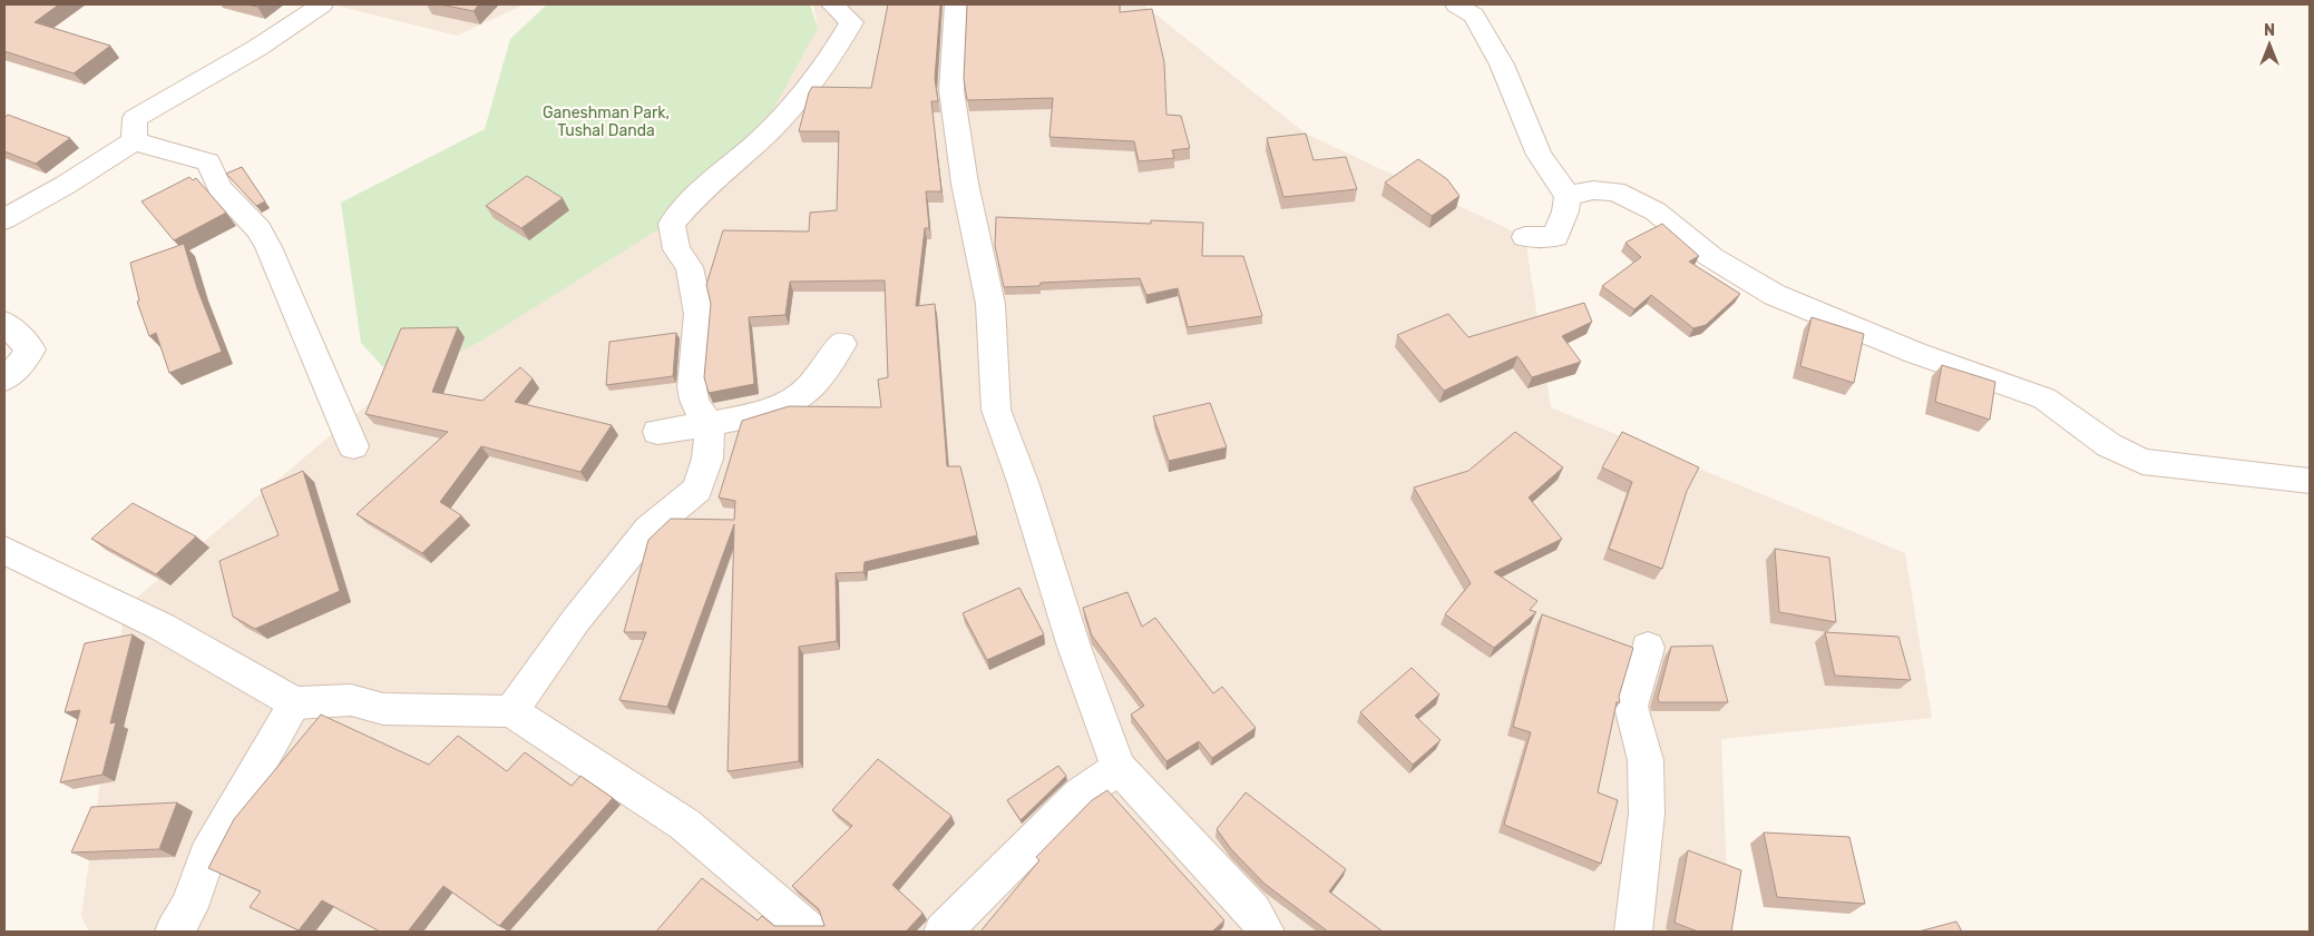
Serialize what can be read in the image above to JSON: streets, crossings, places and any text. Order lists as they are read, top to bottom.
{
  "parks": ["Ganeshman Park, Tushal Danda"],
  "north": "top"
}
